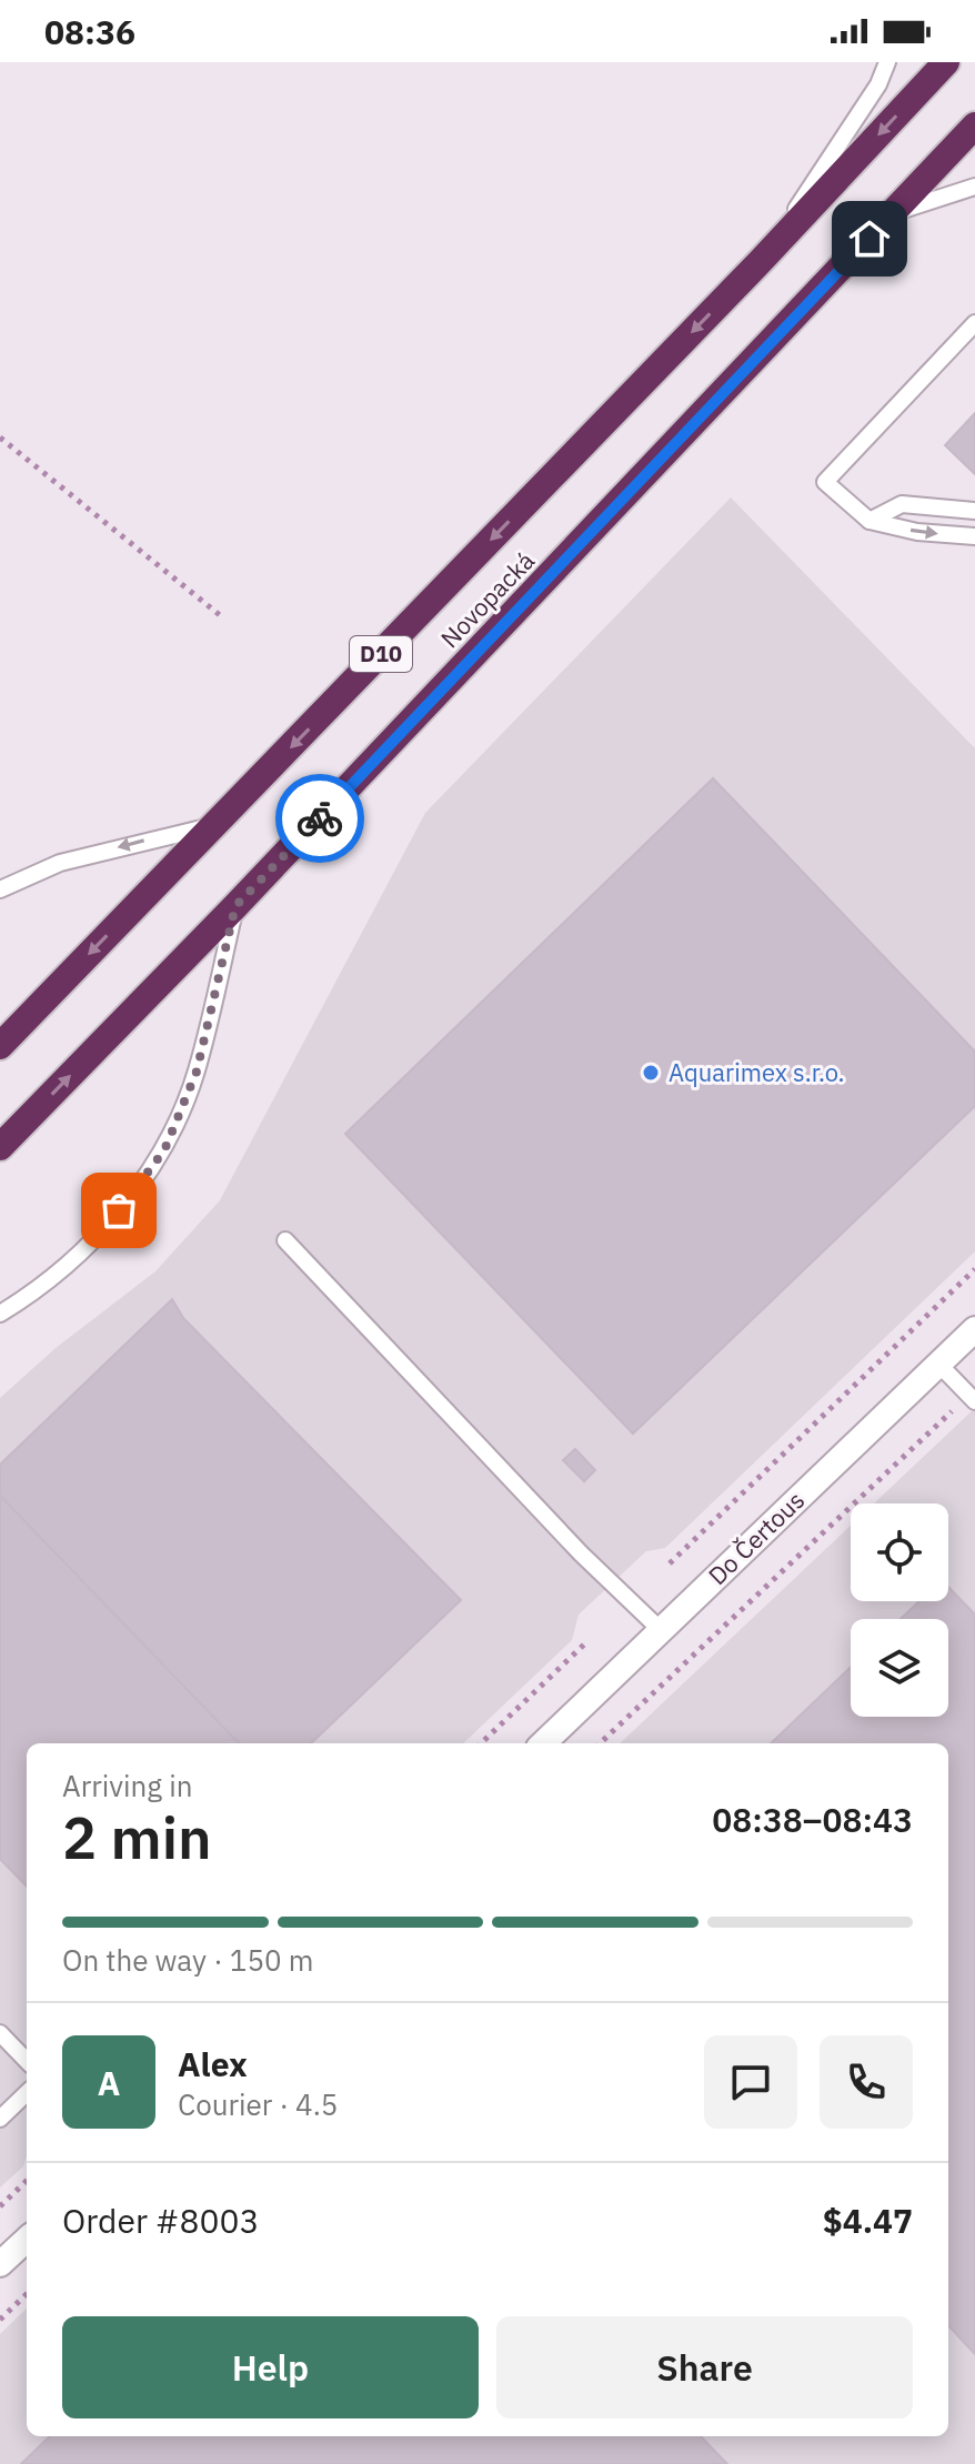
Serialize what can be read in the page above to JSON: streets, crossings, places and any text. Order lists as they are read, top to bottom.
{
  "streets": {
    "highway": ["Novopacká", "D10"],
    "street": ["Do Čertous"]
  },
  "places": ["Aquarimex s.r.o."],
  "page": {
    "status": "08:36",
    "heading": ["2 min", "Arriving in", "08:38–08:43"],
    "panel": [
      "Alex",
      "Courier · 4.5",
      "Order #8003",
      "$4.47"
    ],
    "bar": "On the way · 150 m",
    "round": "A",
    "buttons": ["Help", "Share"]
  }
}
